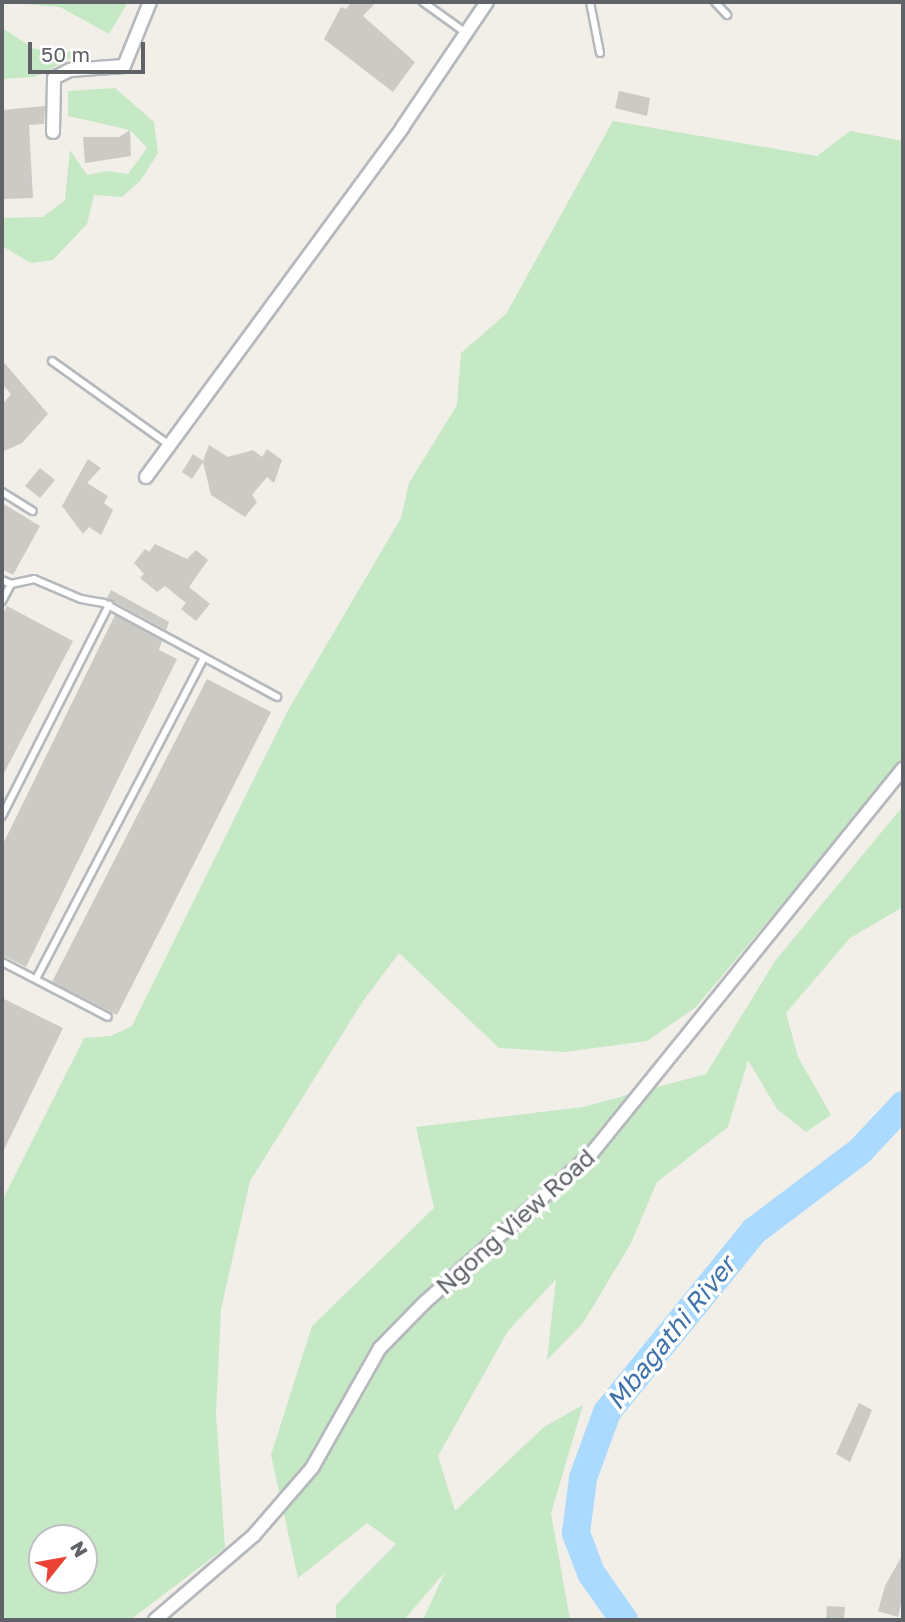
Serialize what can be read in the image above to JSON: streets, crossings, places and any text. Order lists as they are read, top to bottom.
{
  "streets": {
    "street": ["Ngong View Road"]
  },
  "water": ["Mbagathi River"],
  "scale_bar": "50 m",
  "north": "top right"
}
